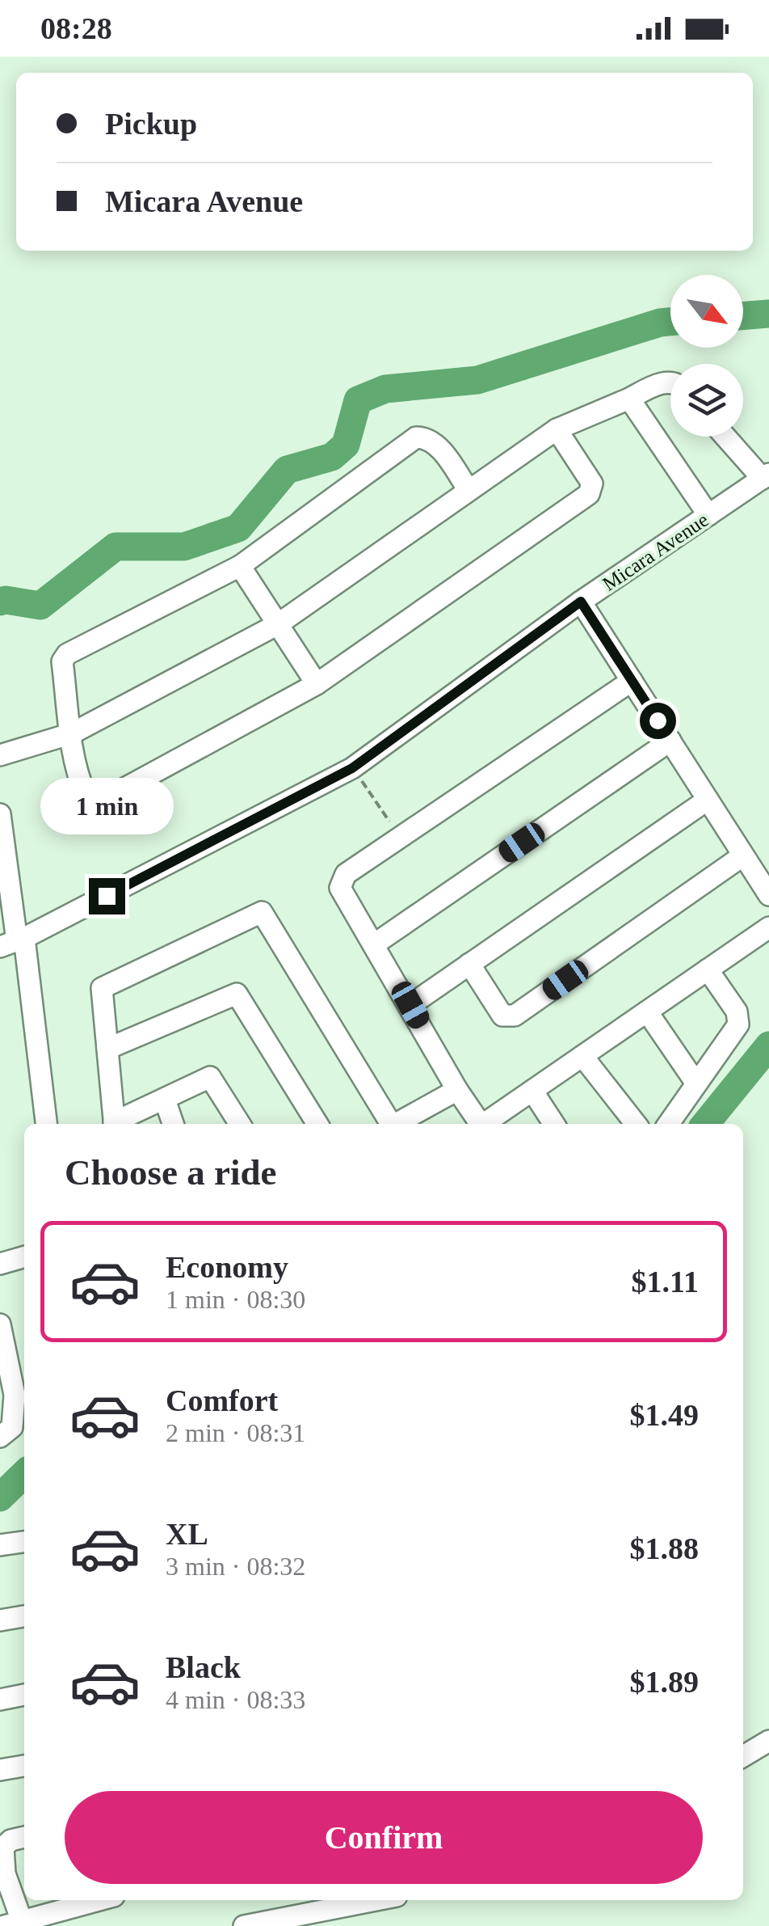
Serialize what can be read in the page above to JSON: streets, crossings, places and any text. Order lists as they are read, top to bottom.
{
  "streets": {
    "street": ["Micara Avenue"]
  },
  "north": "bottom right",
  "page": {
    "status": "08:28",
    "banner": ["Pickup", "Micara Avenue"],
    "bubble": "1 min",
    "heading": "Choose a ride",
    "list": [
      {
        "name": "Economy",
        "note": "1 min · 08:30",
        "value": "$1.11"
      },
      {
        "name": "Comfort",
        "note": "2 min · 08:31",
        "value": "$1.49"
      },
      {
        "name": "XL",
        "note": "3 min · 08:32",
        "value": "$1.88"
      },
      {
        "name": "Black",
        "note": "4 min · 08:33",
        "value": "$1.89"
      }
    ],
    "buttons": "Confirm"
  }
}
